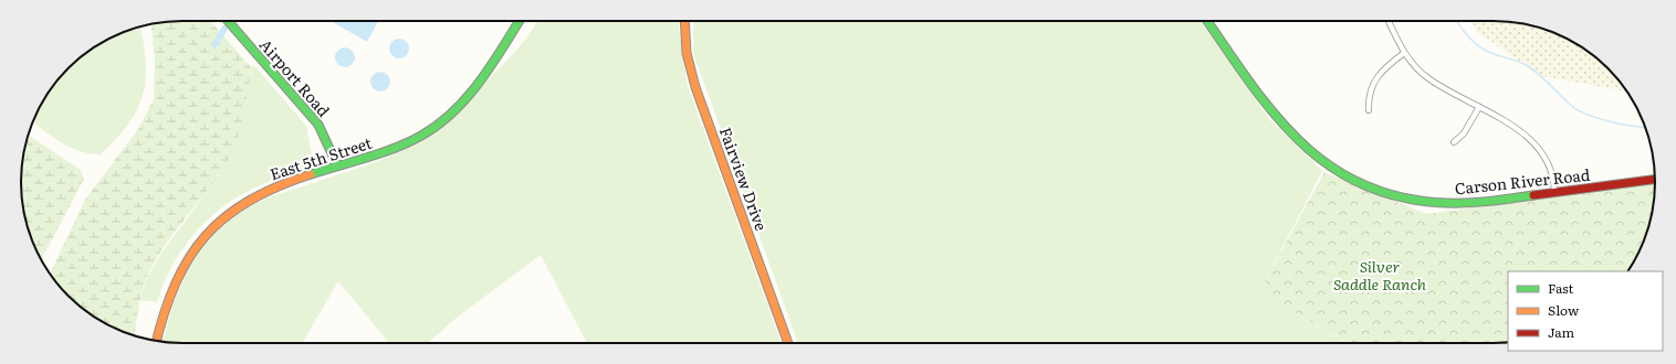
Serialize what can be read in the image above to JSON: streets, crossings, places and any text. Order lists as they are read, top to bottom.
{
  "streets": {
    "main road": [
      "Airport Road",
      "East 5th Street",
      "Fairview Drive",
      "Carson River Road"
    ]
  },
  "crossings": [
    ["Airport Road", "East 5th Street"]
  ],
  "parks": ["Silver Saddle Ranch"],
  "legend": ["Fast", "Slow", "Jam"]
}
